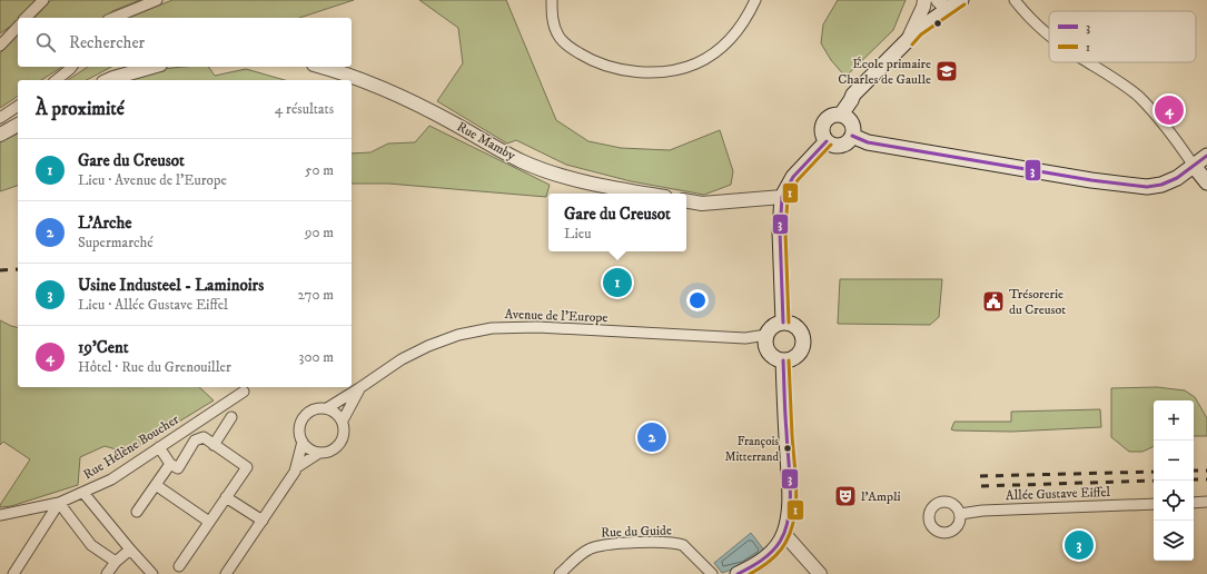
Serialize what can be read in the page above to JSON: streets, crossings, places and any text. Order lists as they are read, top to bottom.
{
  "streets": {
    "street": [
      "Rue Mamby",
      "Avenue de l'Europe",
      "Rue Hélène Boucher",
      "Allée Gustave Eiffel",
      "Rue du Guide"
    ]
  },
  "places": {
    "school or university": ["École primaire Charles de Gaulle"],
    "public building": ["Trésorerie du Creusot"],
    "other": ["François Mitterrand"],
    "theatre": ["l'Ampli"]
  },
  "lines": ["transit line 1", "transit line 3"],
  "legend": ["3", "1"],
  "page": {
    "search": "Rechercher",
    "heading": ["À proximité", "4 résultats"],
    "pins": [
      "4",
      "1",
      "2",
      "3"
    ],
    "list": [
      {
        "mark": "1",
        "name": "Gare du Creusot",
        "note": "Lieu · Avenue de l'Europe",
        "value": "50 m"
      },
      {
        "mark": "2",
        "name": "L'Arche",
        "note": "Supermarché",
        "value": "90 m"
      },
      {
        "mark": "3",
        "name": "Usine Industeel - Laminoirs",
        "note": "Lieu · Allée Gustave Eiffel",
        "value": "270 m"
      },
      {
        "mark": "4",
        "name": "19'Cent",
        "note": "Hôtel · Rue du Grenouiller",
        "value": "300 m"
      }
    ],
    "popup": ["Gare du Creusot", "Lieu"],
    "map_buttons": ["+", "−"]
  }
}
